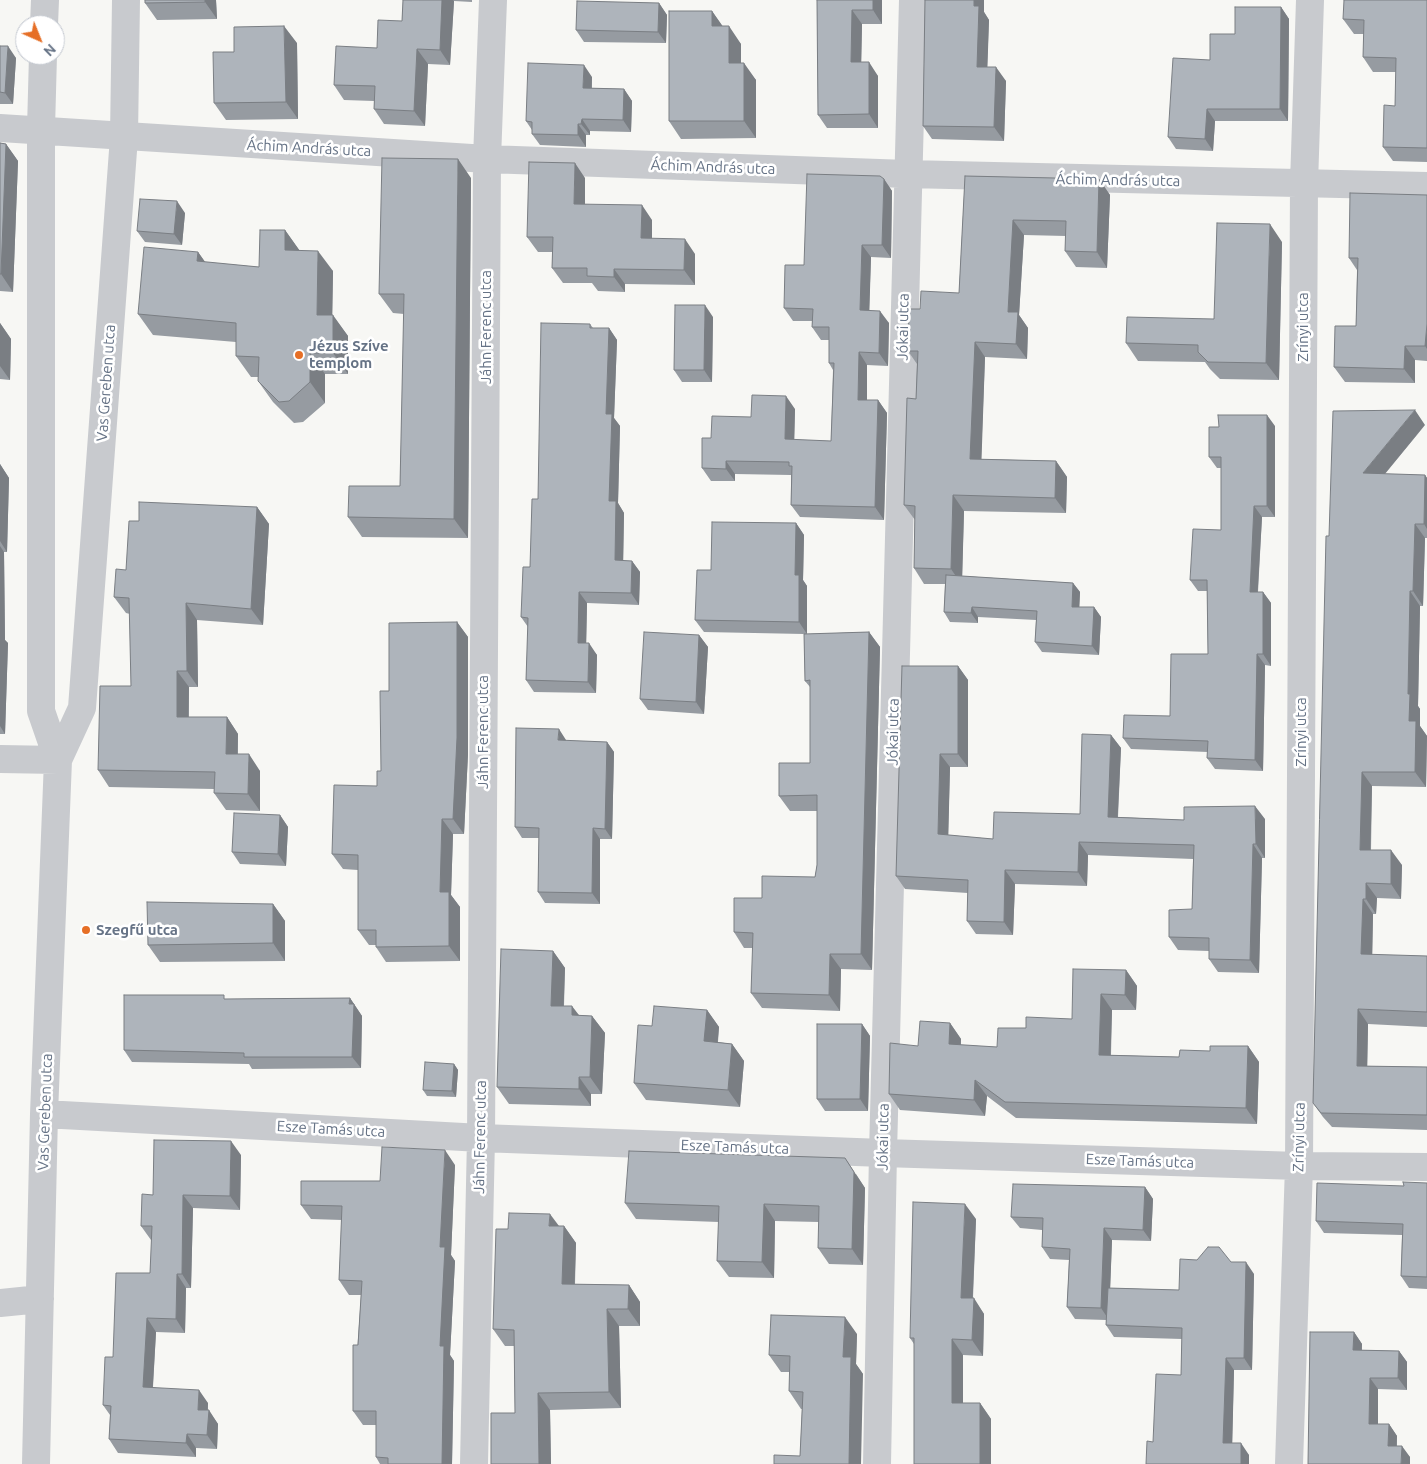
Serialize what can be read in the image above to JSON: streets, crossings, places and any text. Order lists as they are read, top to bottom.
{
  "streets": {
    "street": [
      "Áchim András utca",
      "Jáhn Ferenc utca",
      "Jókai utca",
      "Zrínyi utca",
      "Vas Gereben utca",
      "Esze Tamás utca"
    ]
  },
  "crossings": [
    ["Áchim András utca", "Jáhn Ferenc utca"],
    ["Áchim András utca", "Jókai utca"],
    ["Áchim András utca", "Zrínyi utca"],
    ["Áchim András utca", "Vas Gereben utca"],
    ["Jáhn Ferenc utca", "Esze Tamás utca"],
    ["Jókai utca", "Esze Tamás utca"],
    ["Zrínyi utca", "Esze Tamás utca"],
    ["Vas Gereben utca", "Esze Tamás utca"]
  ],
  "places": ["Jézus Szíve templom", "Szegfű utca"],
  "north": "bottom right"
}
